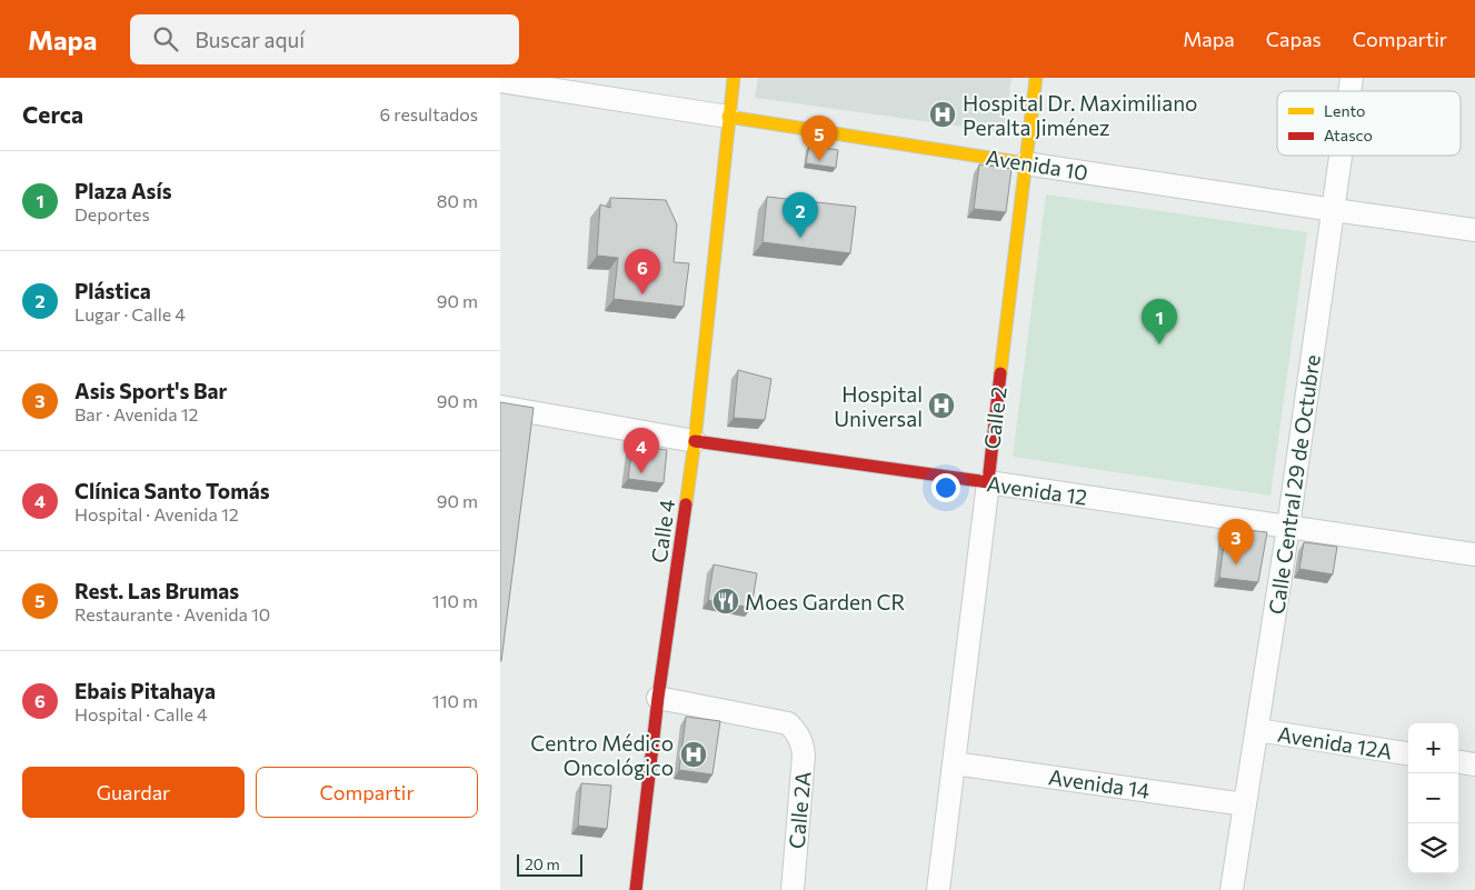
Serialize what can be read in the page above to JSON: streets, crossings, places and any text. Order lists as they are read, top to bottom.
{
  "streets": {
    "street": [
      "Avenida 10",
      "Calle 2",
      "Calle Central 29 de Octubre",
      "Avenida 12",
      "Calle 4",
      "Avenida 12A",
      "Avenida 14",
      "Calle 2A"
    ]
  },
  "crossings": [
    ["Avenida 10", "Calle 2"],
    ["Avenida 10", "Calle Central 29 de Octubre"],
    ["Avenida 10", "Calle 4"],
    ["Calle 2", "Avenida 12"],
    ["Calle 2", "Avenida 14"],
    ["Calle Central 29 de Octubre", "Avenida 12"],
    ["Calle Central 29 de Octubre", "Avenida 12A"],
    ["Calle Central 29 de Octubre", "Avenida 14"],
    ["Avenida 12", "Calle 4"],
    ["Calle 4", "Calle 2A"]
  ],
  "places": {
    "hospital": ["Hospital Dr. Maximiliano Peralta Jiménez", "Hospital Universal", "Centro Médico Oncológico"],
    "restaurant": ["Moes Garden CR"]
  },
  "legend": ["Lento", "Atasco"],
  "scale_bar": "20 m",
  "page": {
    "header": "Mapa",
    "search": "Buscar aquí",
    "nav": ["Mapa", "Capas", "Compartir"],
    "heading": ["Cerca", "6 resultados"],
    "pins": [
      "5",
      "2",
      "6",
      "1",
      "4",
      "3"
    ],
    "list": [
      {
        "mark": "1",
        "name": "Plaza Asís",
        "note": "Deportes",
        "value": "80 m"
      },
      {
        "mark": "2",
        "name": "Plástica",
        "note": "Lugar · Calle 4",
        "value": "90 m"
      },
      {
        "mark": "3",
        "name": "Asis Sport's Bar",
        "note": "Bar · Avenida 12",
        "value": "90 m"
      },
      {
        "mark": "4",
        "name": "Clínica Santo Tomás",
        "note": "Hospital · Avenida 12",
        "value": "90 m"
      },
      {
        "mark": "5",
        "name": "Rest. Las Brumas",
        "note": "Restaurante · Avenida 10",
        "value": "110 m"
      },
      {
        "mark": "6",
        "name": "Ebais Pitahaya",
        "note": "Hospital · Calle 4",
        "value": "110 m"
      }
    ],
    "map_buttons": ["+", "−"],
    "buttons": ["Guardar", "Compartir"],
    "scale": "20 m"
  }
}
